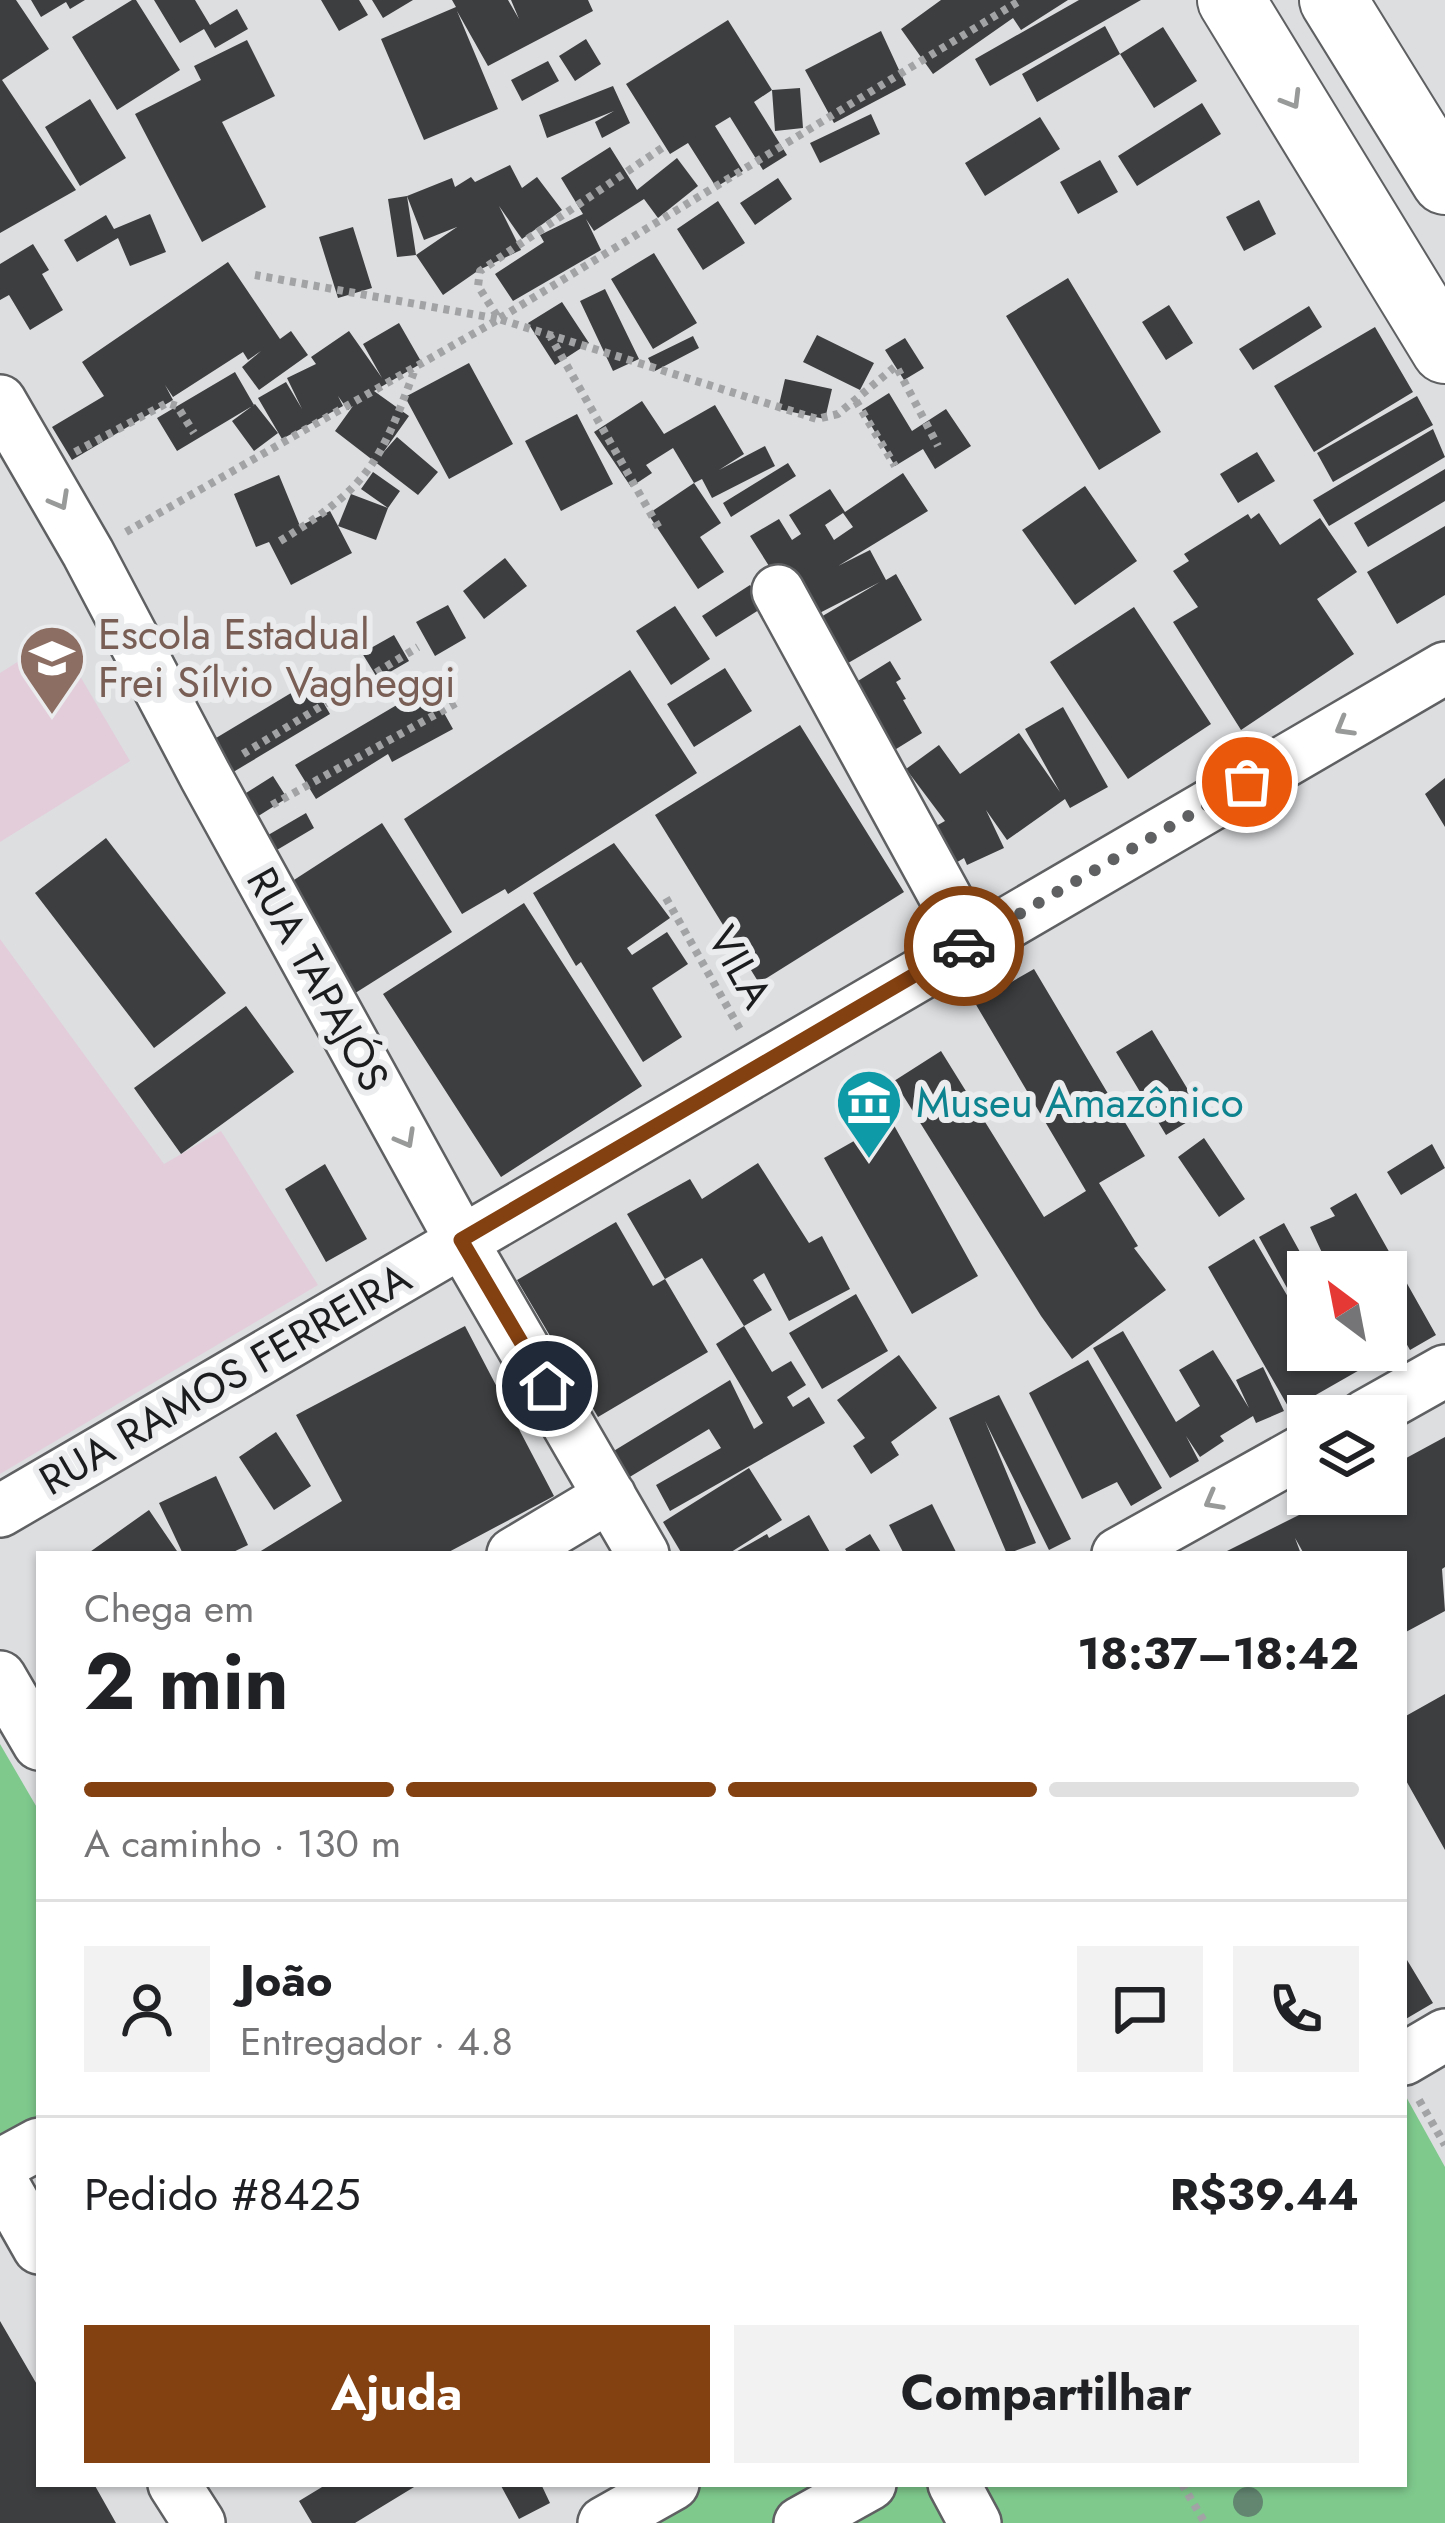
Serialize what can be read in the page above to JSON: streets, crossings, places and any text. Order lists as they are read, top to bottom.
{
  "streets": {
    "street": ["RUA TAPAJÓS", "RUA RAMOS FERREIRA"],
    "path": ["VILA"]
  },
  "crossings": [
    ["VILA", "RUA RAMOS FERREIRA"],
    ["RUA TAPAJÓS", "RUA RAMOS FERREIRA"]
  ],
  "one_way": ["RUA TAPAJÓS"],
  "places": {
    "school or university": ["Escola Estadual Frei Sílvio Vagheggi"],
    "museum": ["Museu Amazônico"]
  },
  "north": "top left",
  "page": {
    "heading": ["2 min", "Chega em", "18:37–18:42"],
    "panel": [
      "João",
      "Entregador · 4.8",
      "Pedido #8425",
      "R$39.44"
    ],
    "bar": "A caminho · 130 m",
    "buttons": ["Ajuda", "Compartilhar"]
  }
}
